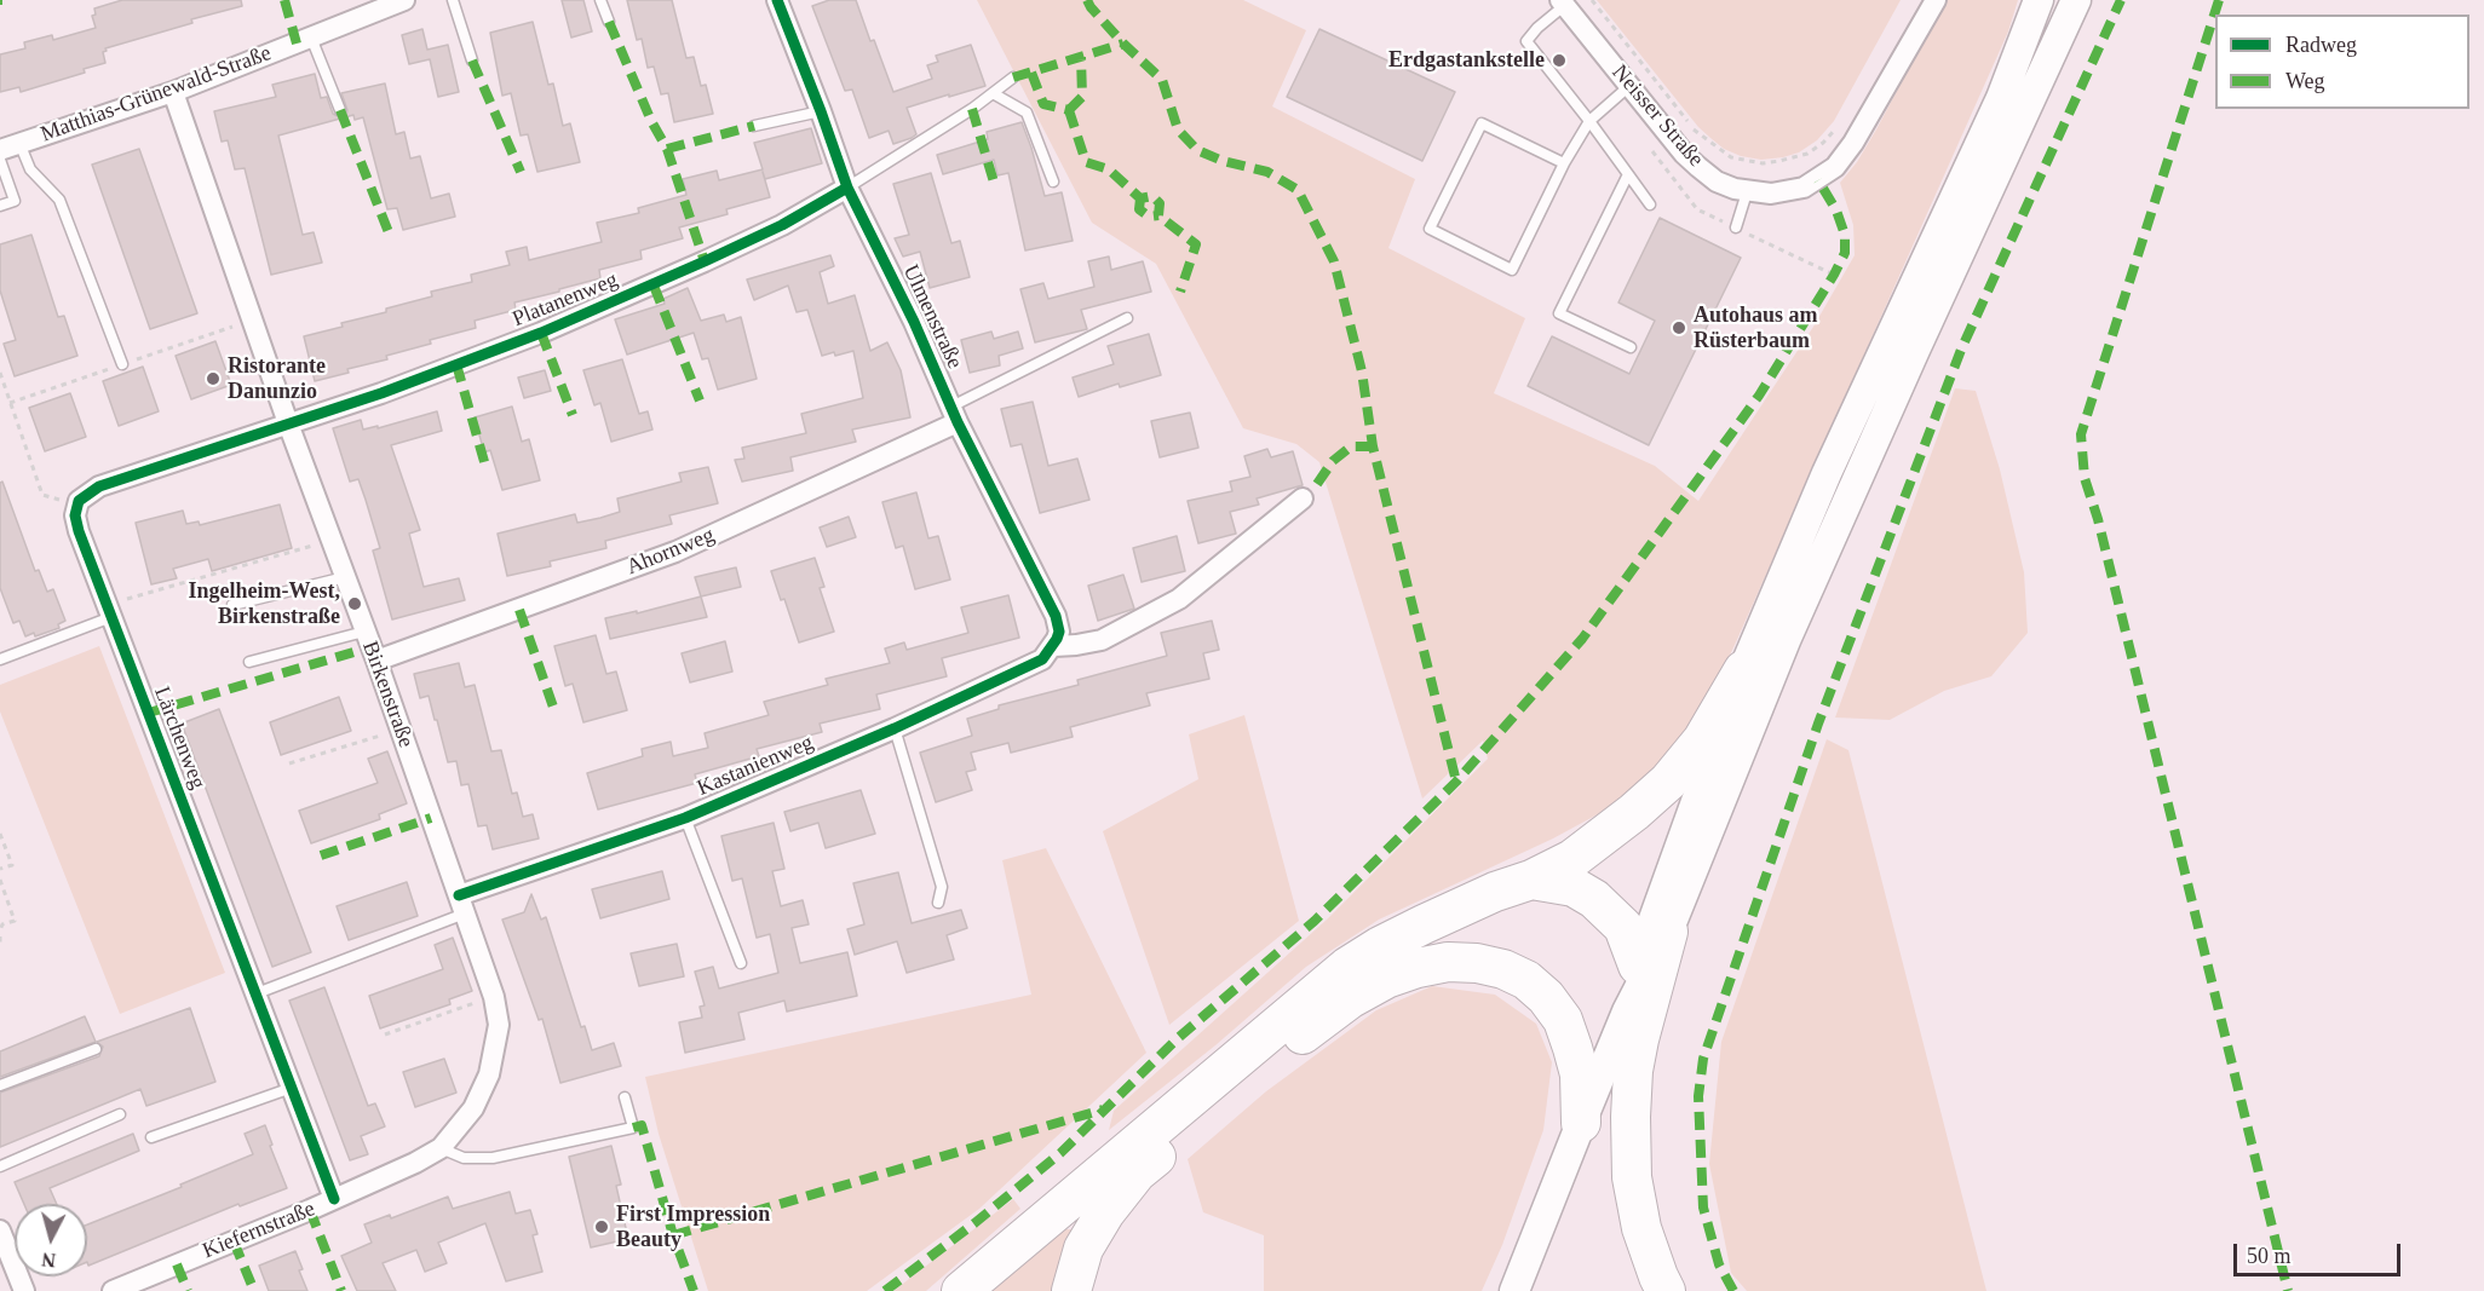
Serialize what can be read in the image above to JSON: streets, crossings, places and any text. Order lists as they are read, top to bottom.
{
  "streets": {
    "street": [
      "Matthias-Grünewald-Straße",
      "Neisser Straße",
      "Platanenweg",
      "Ulmenstraße",
      "Ahornweg",
      "Birkenstraße",
      "Lärchenweg",
      "Kastanienweg",
      "Kiefernstraße"
    ]
  },
  "crossings": [
    ["Matthias-Grünewald-Straße", "Birkenstraße"],
    ["Platanenweg", "Ulmenstraße"],
    ["Platanenweg", "Birkenstraße"],
    ["Ulmenstraße", "Ahornweg"],
    ["Ulmenstraße", "Kastanienweg"],
    ["Ahornweg", "Birkenstraße"],
    ["Birkenstraße", "Kastanienweg"],
    ["Birkenstraße", "Kiefernstraße"],
    ["Lärchenweg", "Kiefernstraße"]
  ],
  "places": [
    "Erdgastankstelle",
    "Autohaus am Rüsterbaum",
    "Ristorante Danunzio",
    "Ingelheim-West, Birkenstraße",
    "First Impression Beauty"
  ],
  "legend": ["Radweg", "Weg"],
  "scale_bar": "50 m",
  "north": "bottom"
}
